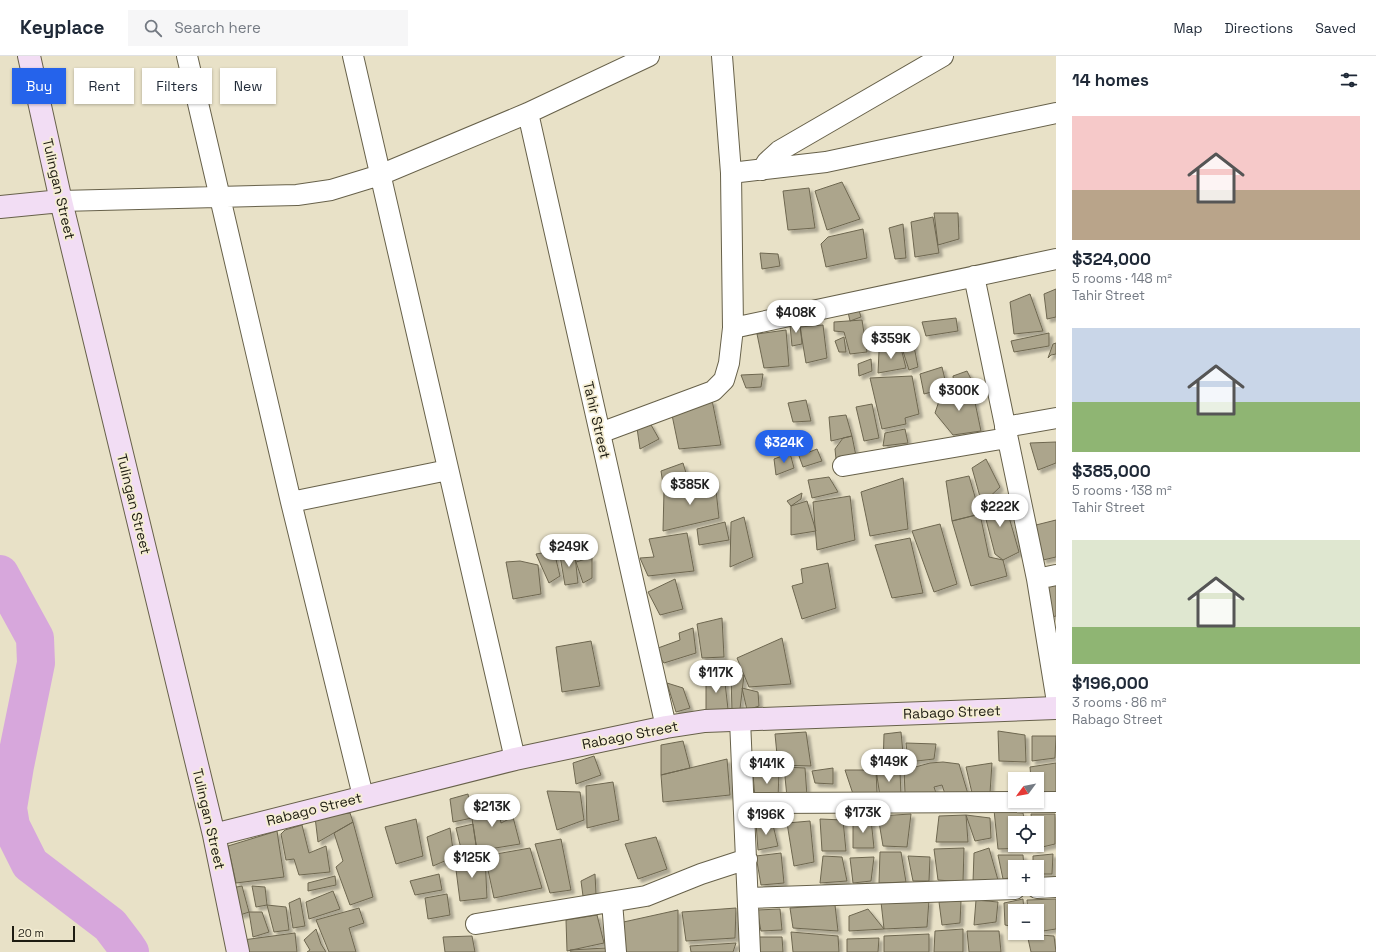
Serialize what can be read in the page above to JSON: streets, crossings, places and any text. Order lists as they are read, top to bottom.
{
  "streets": {
    "street": ["Tulingan Street", "Tahir Street", "Rabago Street"]
  },
  "crossings": [
    ["Tulingan Street", "Rabago Street"],
    ["Tahir Street", "Rabago Street"]
  ],
  "scale_bar": "20 m",
  "north": "bottom left",
  "page": {
    "header": "Keyplace",
    "search": "Search here",
    "nav": ["Map", "Directions", "Saved"],
    "heading": "14 homes",
    "chip": [
      "Buy",
      "Rent",
      "Filters",
      "New"
    ],
    "list": [
      {
        "name": "$324,000",
        "note": "5 rooms · 148 m² · Tahir Street"
      },
      {
        "name": "$385,000",
        "note": "5 rooms · 138 m² · Tahir Street"
      },
      {
        "name": "$196,000",
        "note": "3 rooms · 86 m² · Rabago Street"
      }
    ],
    "price": [
      "$408K",
      "$359K",
      "$300K",
      "$324K",
      "$385K",
      "$222K",
      "$249K",
      "$117K",
      "$149K",
      "$141K",
      "$213K",
      "$173K",
      "$196K",
      "$125K"
    ],
    "map_buttons": ["+", "−"],
    "scale": "20 m"
  }
}
